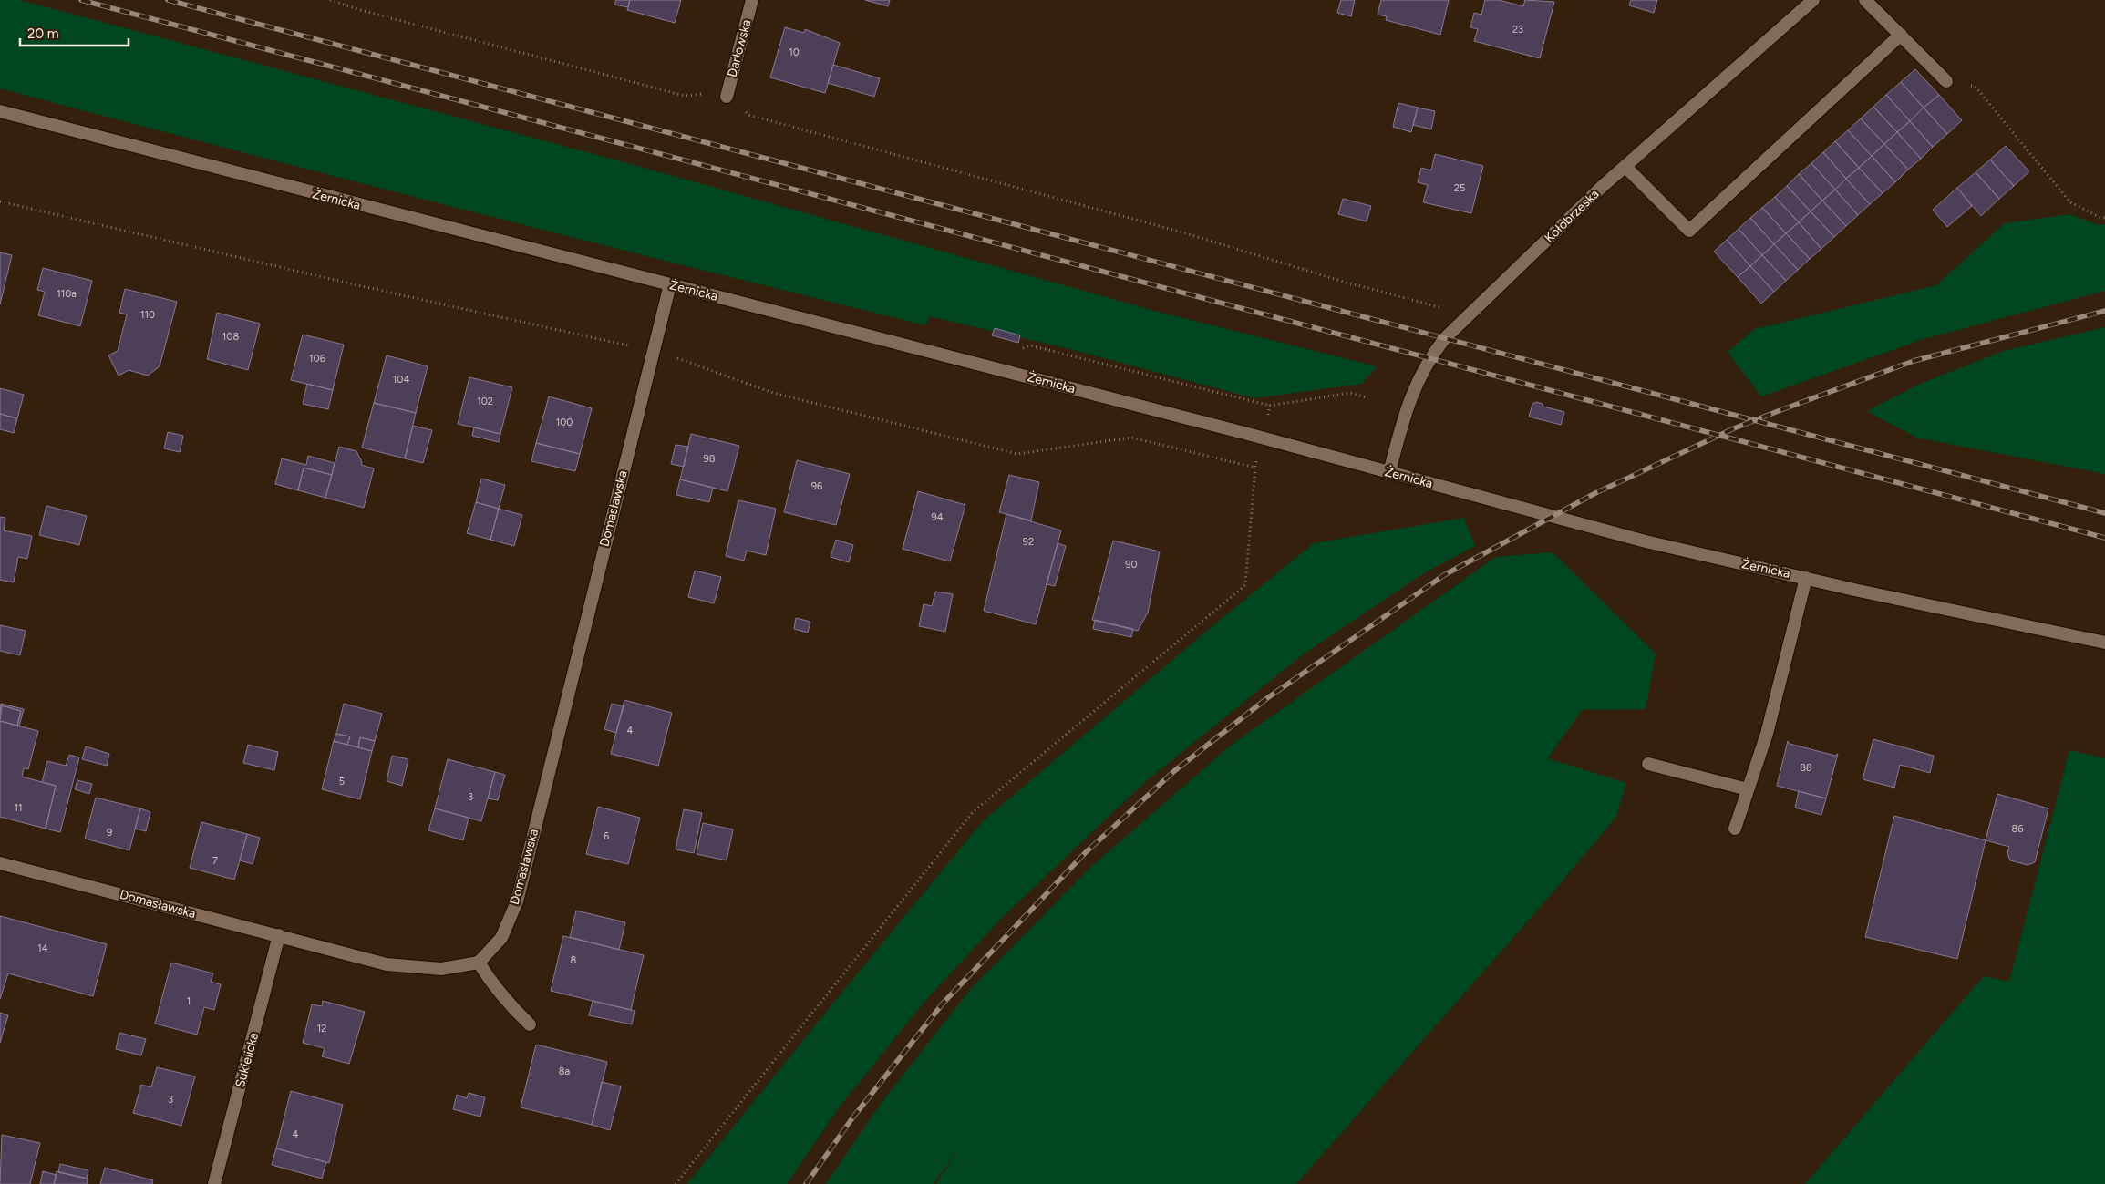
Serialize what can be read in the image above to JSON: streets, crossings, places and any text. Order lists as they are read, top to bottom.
{
  "streets": {
    "street": [
      "Darłowska",
      "Żernicka",
      "Kołobrzeska",
      "Domasławska",
      "Sukielicka"
    ]
  },
  "crossings": [
    ["Żernicka", "Kołobrzeska"],
    ["Żernicka", "Domasławska"],
    ["Domasławska", "Sukielicka"]
  ],
  "house_numbers": [
    "23",
    "10",
    "25",
    "110a",
    "110",
    "108",
    "106",
    "104",
    "102",
    "100",
    "98",
    "96",
    "94",
    "92",
    "90",
    "4",
    "88",
    "5",
    "3",
    "11",
    "86",
    "9",
    "6",
    "7",
    "14",
    "8",
    "1",
    "12",
    "8a",
    "3",
    "4"
  ],
  "scale_bar": "20 m"
}
